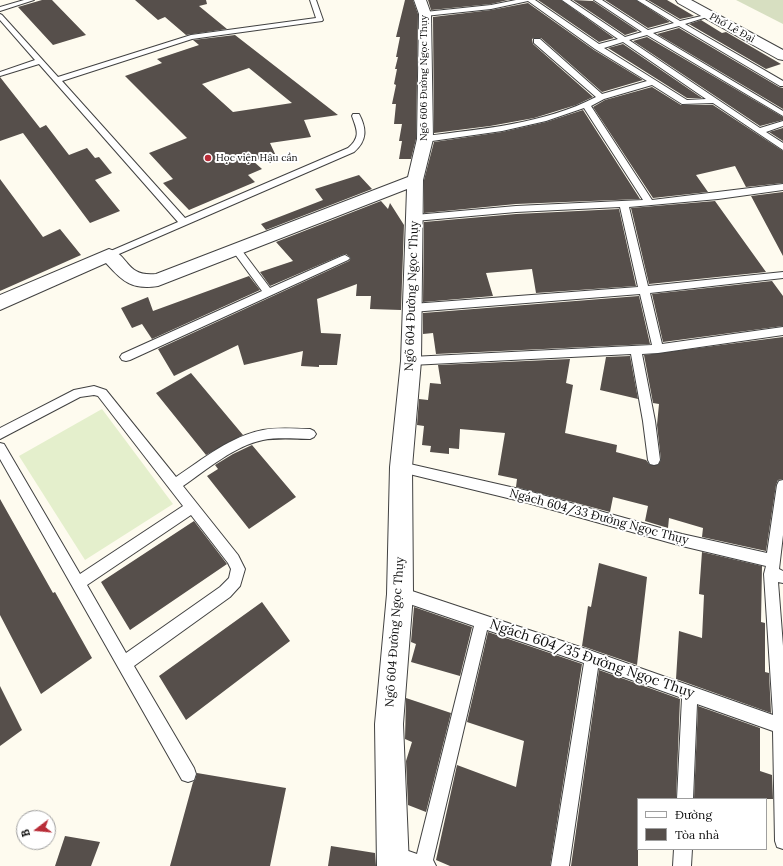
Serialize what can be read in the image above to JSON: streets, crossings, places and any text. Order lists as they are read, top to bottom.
{
  "streets": {
    "street": ["Phố Lê Đại", "Ngõ 606 Đường Ngọc Thụy", "Ngõ 604 Đường Ngọc Thụy"],
    "lane": ["Ngách 604/33 Đường Ngọc Thụy", "Ngách 604/35 Đường Ngọc Thụy"]
  },
  "crossings": [
    ["Ngõ 606 Đường Ngọc Thụy", "Ngõ 604 Đường Ngọc Thụy"],
    ["Ngõ 604 Đường Ngọc Thụy", "Ngách 604/33 Đường Ngọc Thụy"],
    ["Ngõ 604 Đường Ngọc Thụy", "Ngách 604/35 Đường Ngọc Thụy"]
  ],
  "places": ["Học viện Hậu cần"],
  "legend": ["Đường", "Tòa nhà"],
  "north": "left"
}
